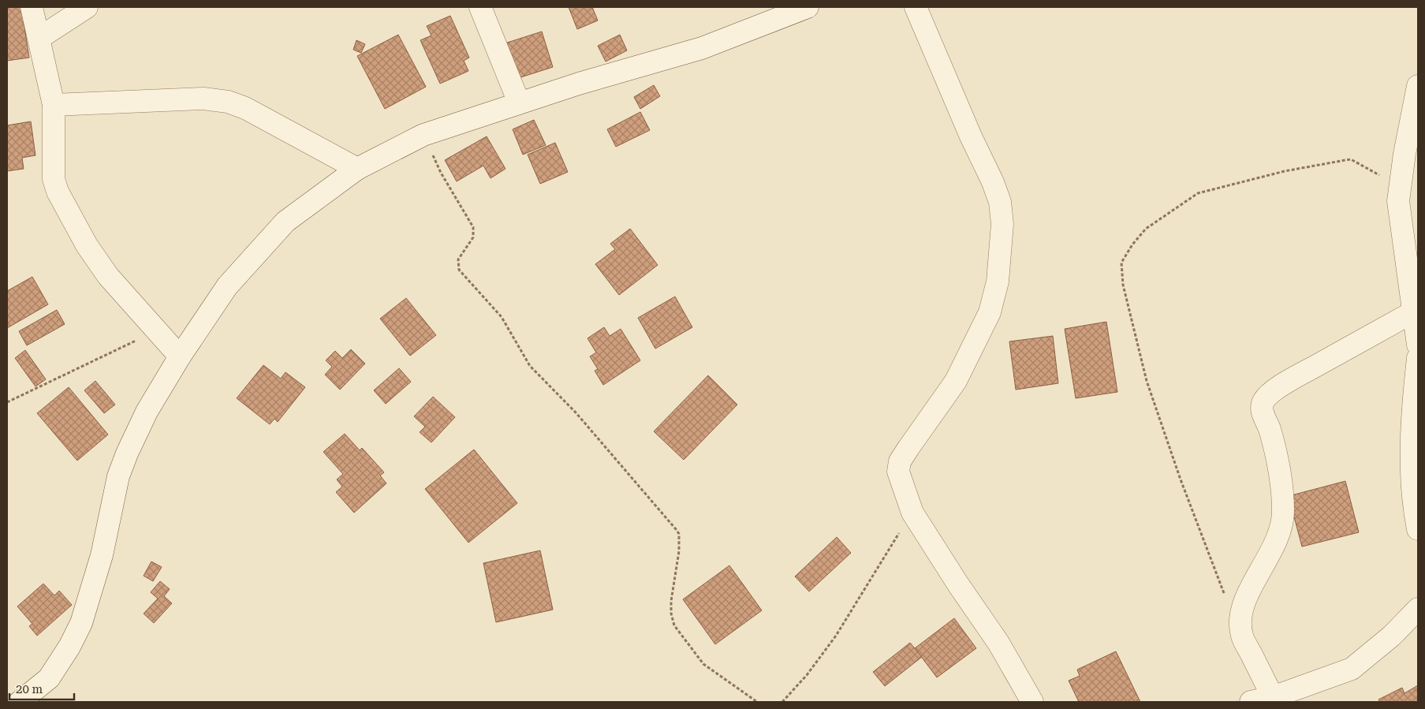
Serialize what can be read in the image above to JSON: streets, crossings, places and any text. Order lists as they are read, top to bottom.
{
  "scale_bar": "20 m"
}
